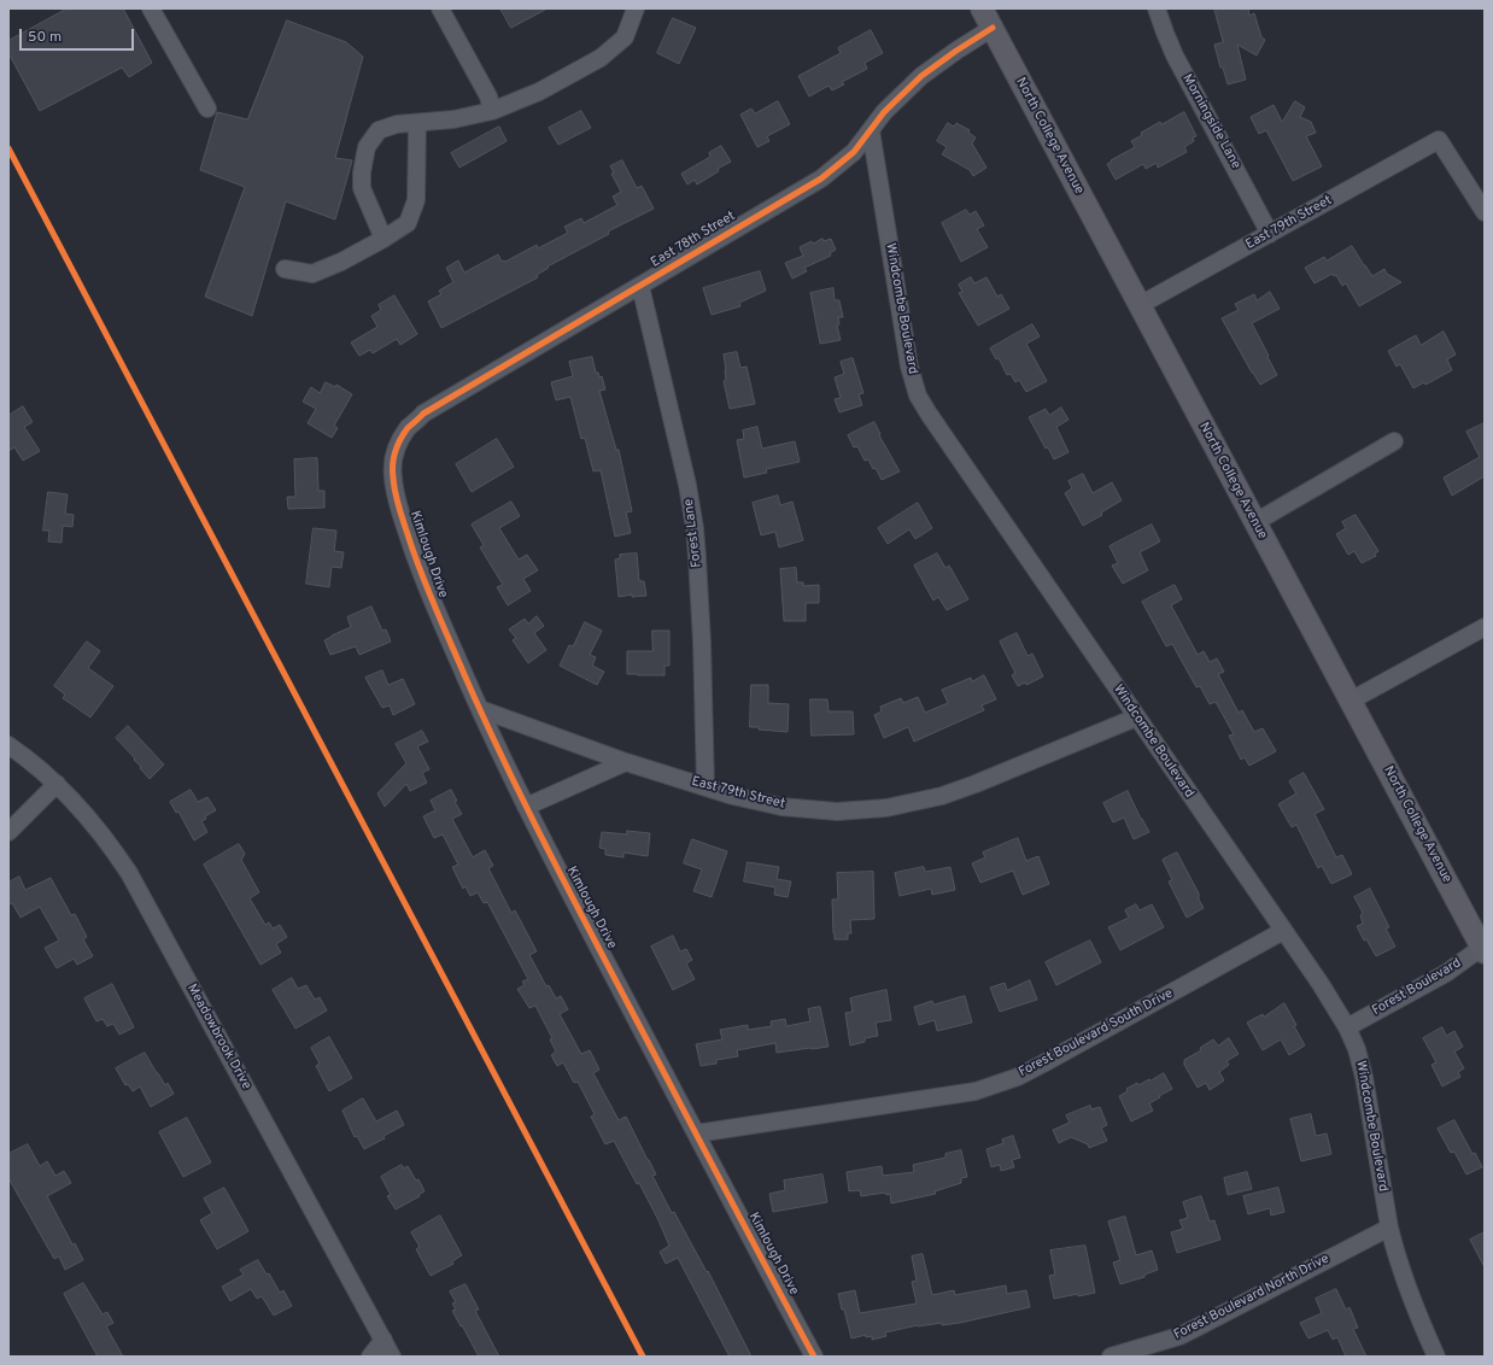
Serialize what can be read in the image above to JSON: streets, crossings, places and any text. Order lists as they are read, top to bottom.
{
  "streets": {
    "main road": ["North College Avenue"],
    "street": [
      "Morningside Lane",
      "East 79th Street",
      "East 78th Street",
      "Windcombe Boulevard",
      "Forest Lane",
      "Kimlough Drive",
      "Forest Boulevard",
      "Forest Boulevard South Drive",
      "Meadowbrook Drive",
      "Forest Boulevard North Drive"
    ]
  },
  "crossings": [
    ["Morningside Lane", "East 79th Street"],
    ["North College Avenue", "East 79th Street"],
    ["North College Avenue", "East 78th Street"],
    ["North College Avenue", "Forest Boulevard"],
    ["East 79th Street", "Windcombe Boulevard"],
    ["East 79th Street", "Forest Lane"],
    ["East 79th Street", "Kimlough Drive"],
    ["East 78th Street", "Windcombe Boulevard"],
    ["East 78th Street", "Forest Lane"],
    ["East 78th Street", "Kimlough Drive"],
    ["Windcombe Boulevard", "Forest Boulevard"],
    ["Windcombe Boulevard", "Forest Boulevard South Drive"],
    ["Windcombe Boulevard", "Forest Boulevard North Drive"],
    ["Kimlough Drive", "Forest Boulevard South Drive"]
  ],
  "scale_bar": "50 m"
}
